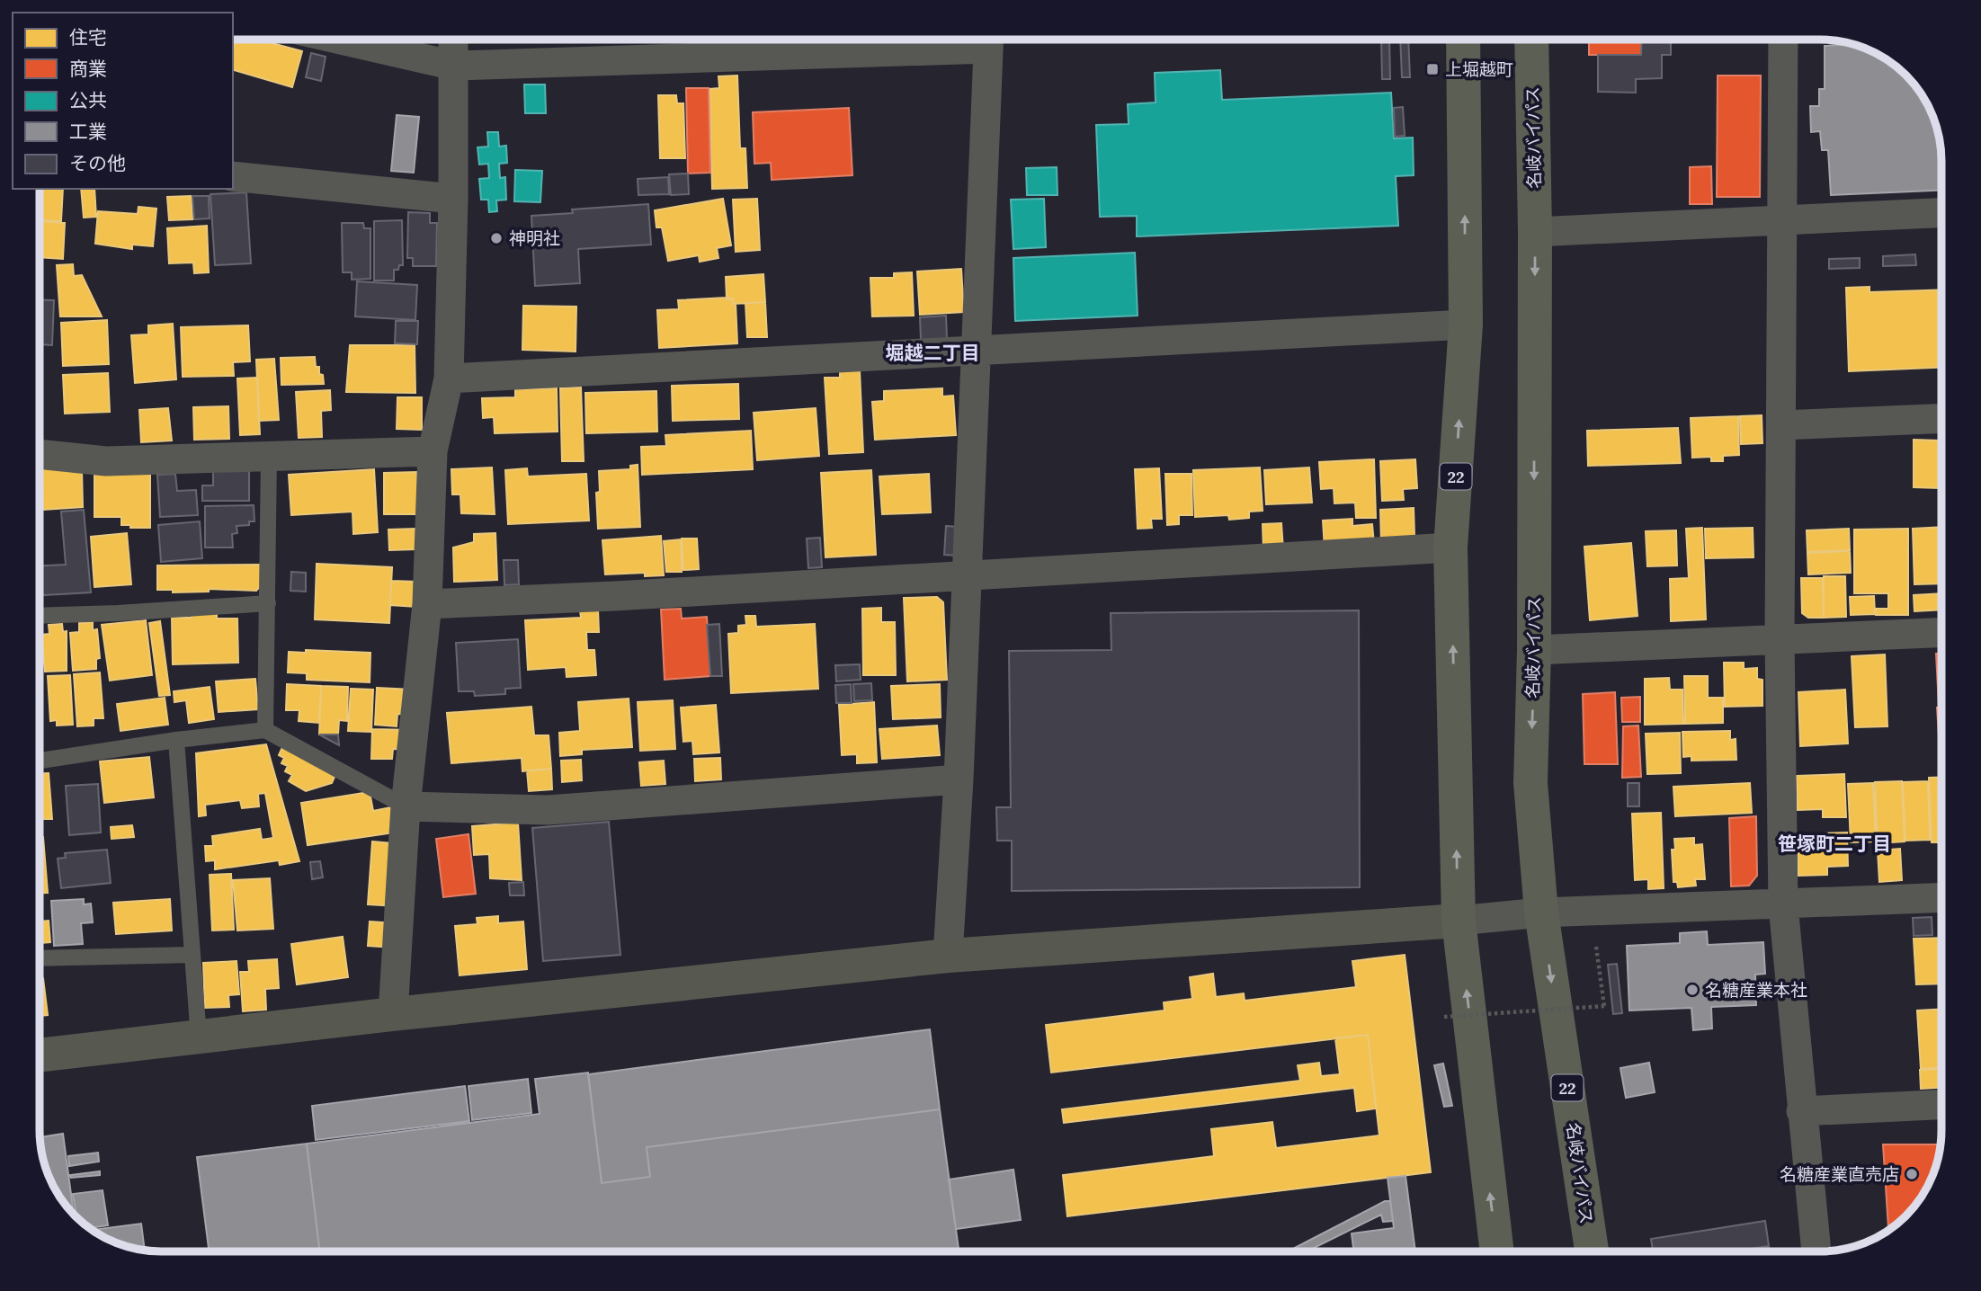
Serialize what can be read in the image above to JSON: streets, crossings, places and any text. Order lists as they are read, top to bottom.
{
  "streets": {
    "highway": ["名岐バイパス", "22"]
  },
  "districts": ["堀越二丁目", "笹塚町二丁目"],
  "places": {
    "transit": ["上堀越町"],
    "other": ["神明社", "名糖産業本社", "名糖産業直売店"]
  },
  "legend": [
    "住宅",
    "商業",
    "公共",
    "工業",
    "その他"
  ]
}
